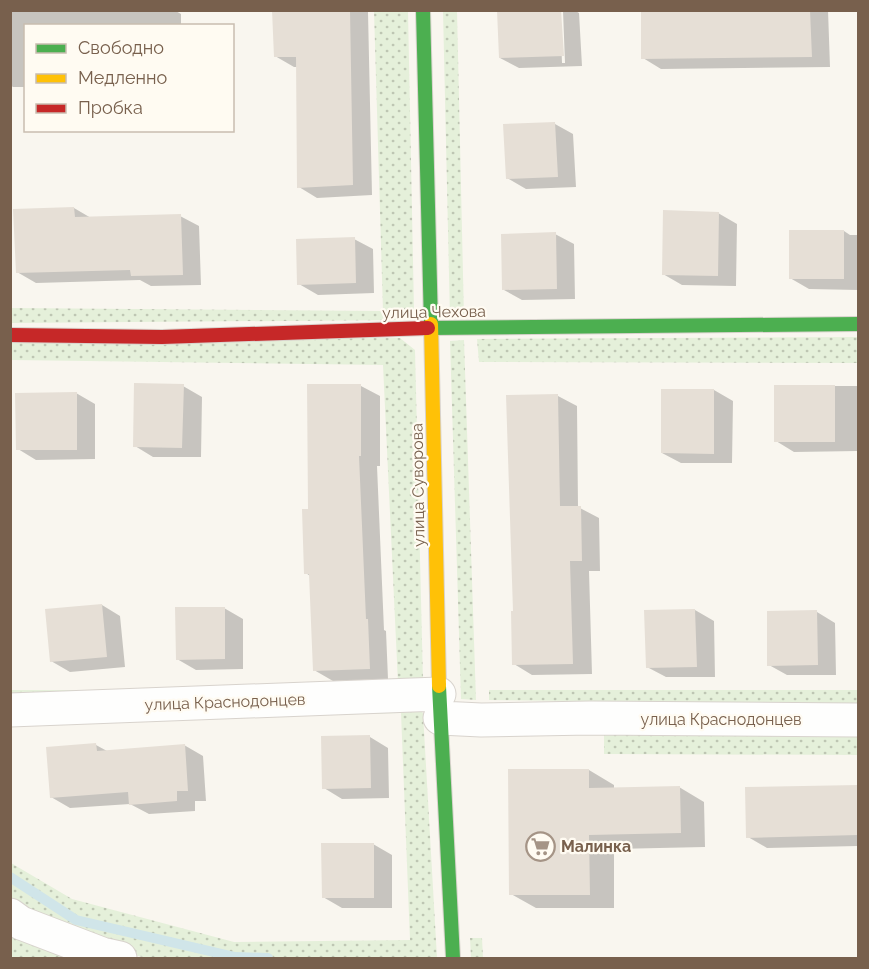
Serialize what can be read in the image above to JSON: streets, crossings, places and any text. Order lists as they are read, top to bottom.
{
  "streets": {
    "main road": ["улица Чехова", "улица Суворова"],
    "street": ["улица Краснодонцев"]
  },
  "crossings": [
    ["улица Чехова", "улица Суворова"],
    ["улица Суворова", "улица Краснодонцев"]
  ],
  "places": {
    "supermarket": ["Малинка"]
  },
  "legend": ["Свободно", "Медленно", "Пробка"]
}
